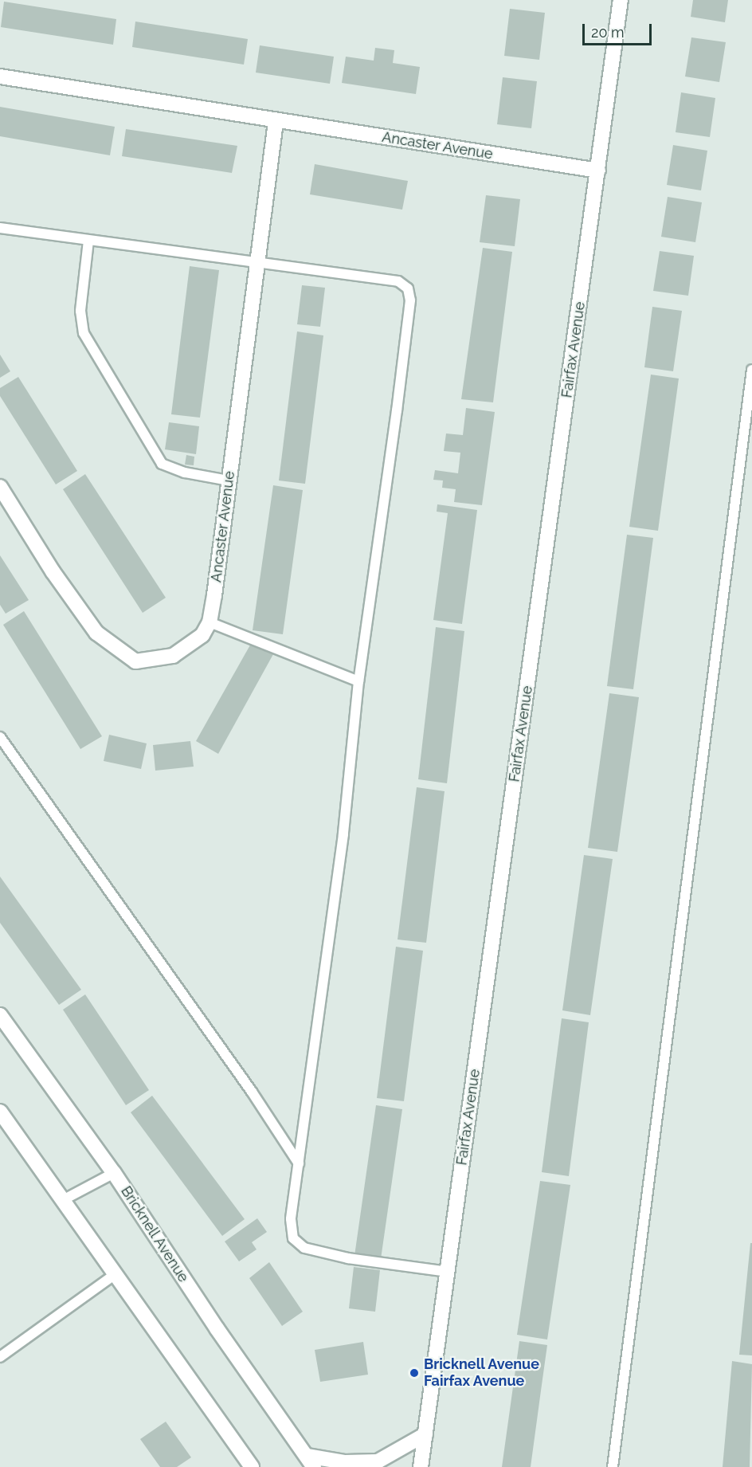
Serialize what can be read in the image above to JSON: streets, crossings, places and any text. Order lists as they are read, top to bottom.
{
  "streets": {
    "street": ["Ancaster Avenue", "Fairfax Avenue", "Bricknell Avenue"]
  },
  "crossings": [
    ["Ancaster Avenue", "Fairfax Avenue"],
    ["Fairfax Avenue", "Bricknell Avenue"]
  ],
  "places": ["Bricknell Avenue Fairfax Avenue"],
  "scale_bar": "20 m"
}
